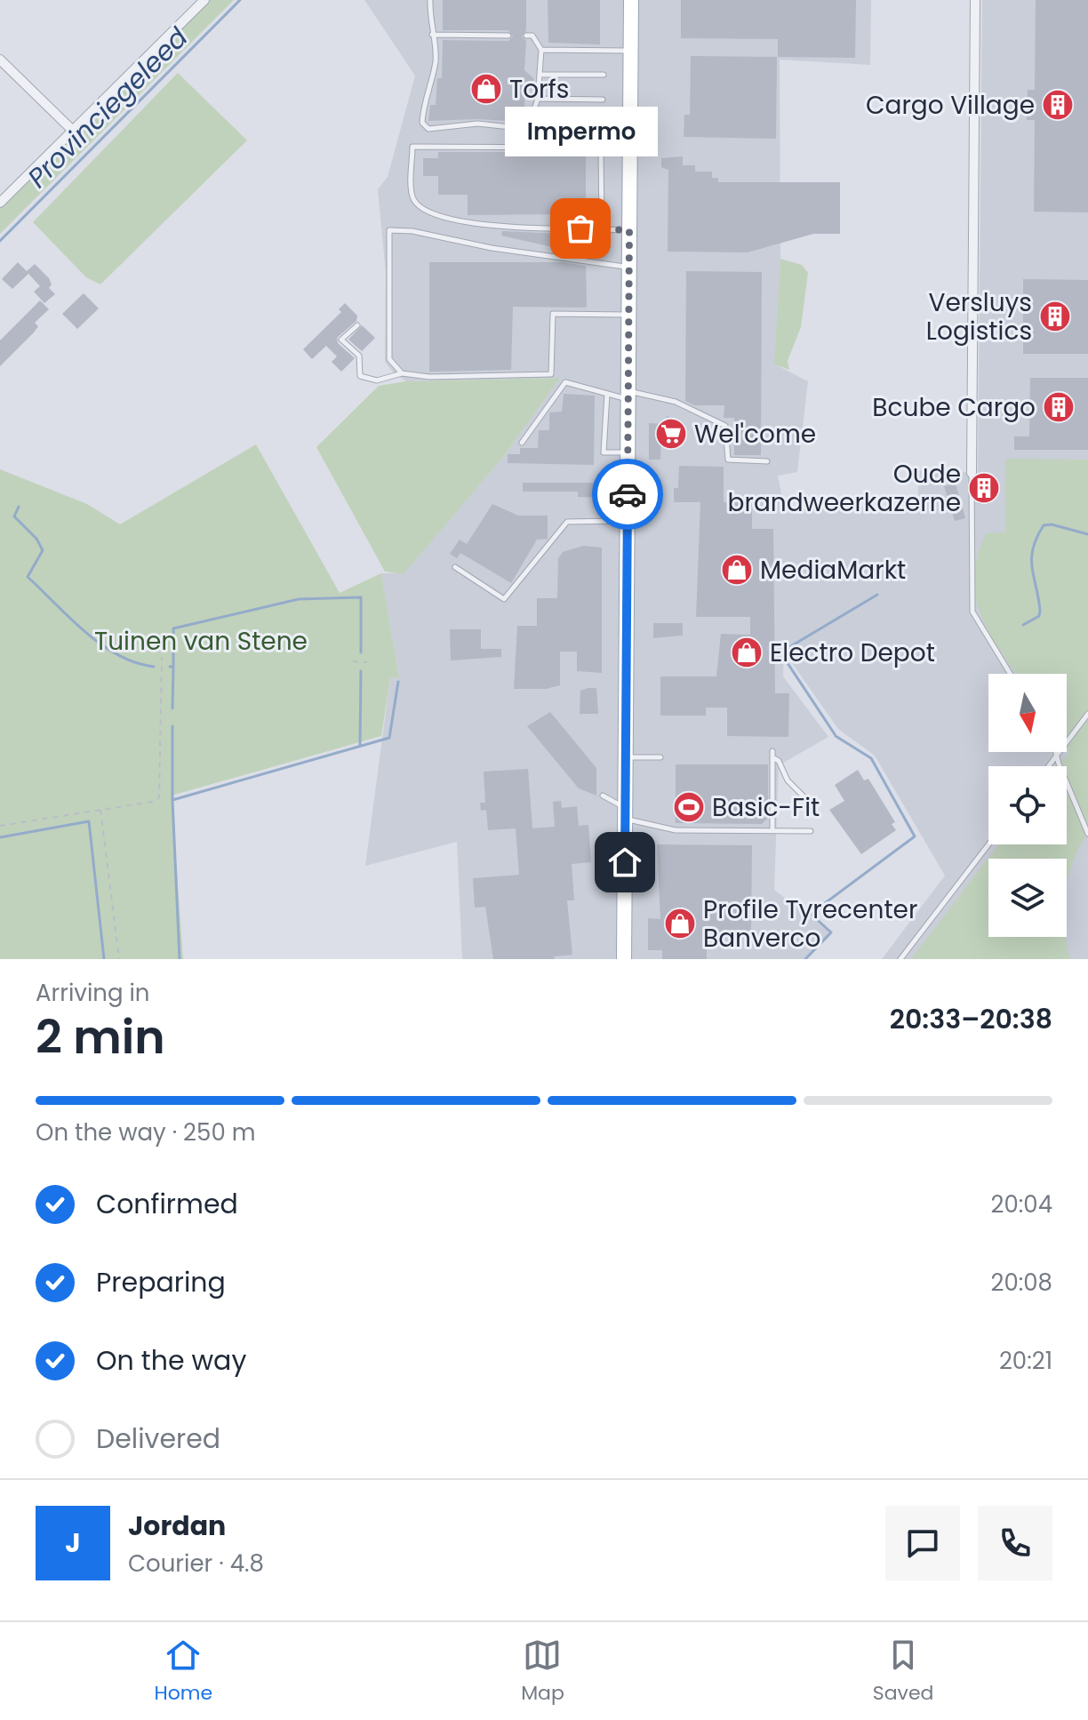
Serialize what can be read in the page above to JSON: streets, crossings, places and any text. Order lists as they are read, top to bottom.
{
  "water": ["Provinciegeleed"],
  "parks": ["Tuinen van Stene"],
  "places": {
    "shop": [
      "Torfs",
      "MediaMarkt",
      "Electro Depot",
      "Profile Tyrecenter Banverco"
    ],
    "building": [
      "Cargo Village",
      "Versluys Logistics",
      "Bcube Cargo",
      "Oude brandweerkazerne"
    ],
    "other": ["Impermo"],
    "supermarket": ["Wel'come"],
    "sports": ["Basic-Fit"]
  },
  "north": "bottom",
  "page": {
    "bubble": "Impermo",
    "heading": ["2 min", "Arriving in", "20:33–20:38"],
    "panel": ["Jordan", "Courier · 4.8"],
    "bar": "On the way · 250 m",
    "list": [
      ["Confirmed", "20:04"],
      ["Preparing", "20:08"],
      ["On the way", "20:21"],
      "Delivered"
    ],
    "round": "J",
    "tabs": ["Home", "Map", "Saved"]
  }
}
